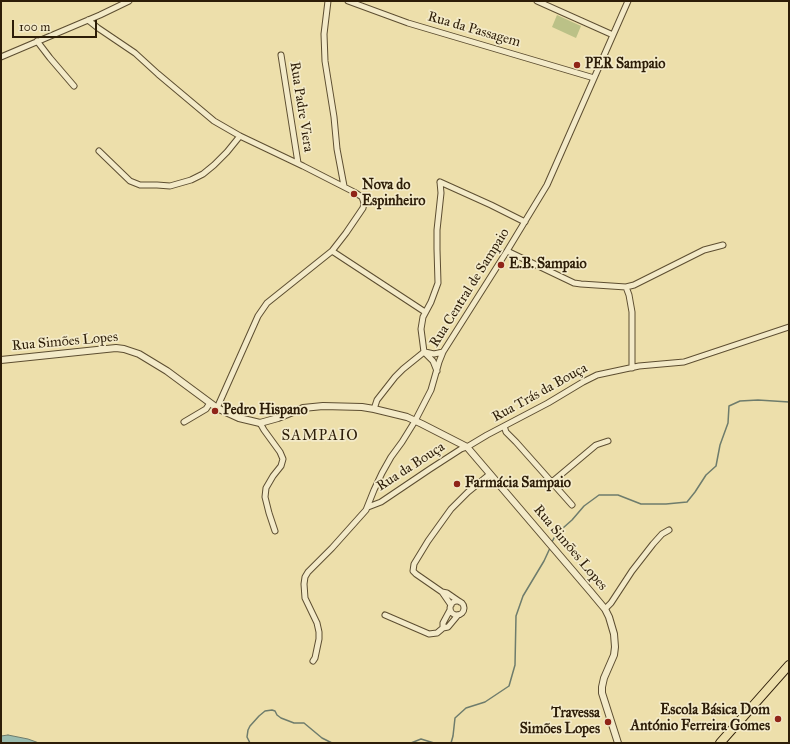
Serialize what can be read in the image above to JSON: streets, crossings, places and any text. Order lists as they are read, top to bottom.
{
  "streets": {
    "street": [
      "Rua da Passagem",
      "Rua Padre Viera",
      "Rua Central de Sampaio",
      "Rua Simões Lopes",
      "Rua Trás da Bouça",
      "Rua da Bouça"
    ]
  },
  "crossings": [
    ["Rua da Passagem", "Rua Central de Sampaio"],
    ["Rua Central de Sampaio", "Rua Simões Lopes"],
    ["Rua Central de Sampaio", "Rua da Bouça"],
    ["Rua Simões Lopes", "Rua Trás da Bouça"],
    ["Rua Simões Lopes", "Rua da Bouça"],
    ["Rua Trás da Bouça", "Rua da Bouça"]
  ],
  "districts": ["SAMPAIO"],
  "places": [
    "PER Sampaio",
    "Nova do Espinheiro",
    "E.B. Sampaio",
    "Pedro Hispano",
    "Farmácia Sampaio",
    "Escola Básica Dom António Ferreira Gomes",
    "Travessa Simões Lopes"
  ],
  "scale_bar": "100 m"
}
